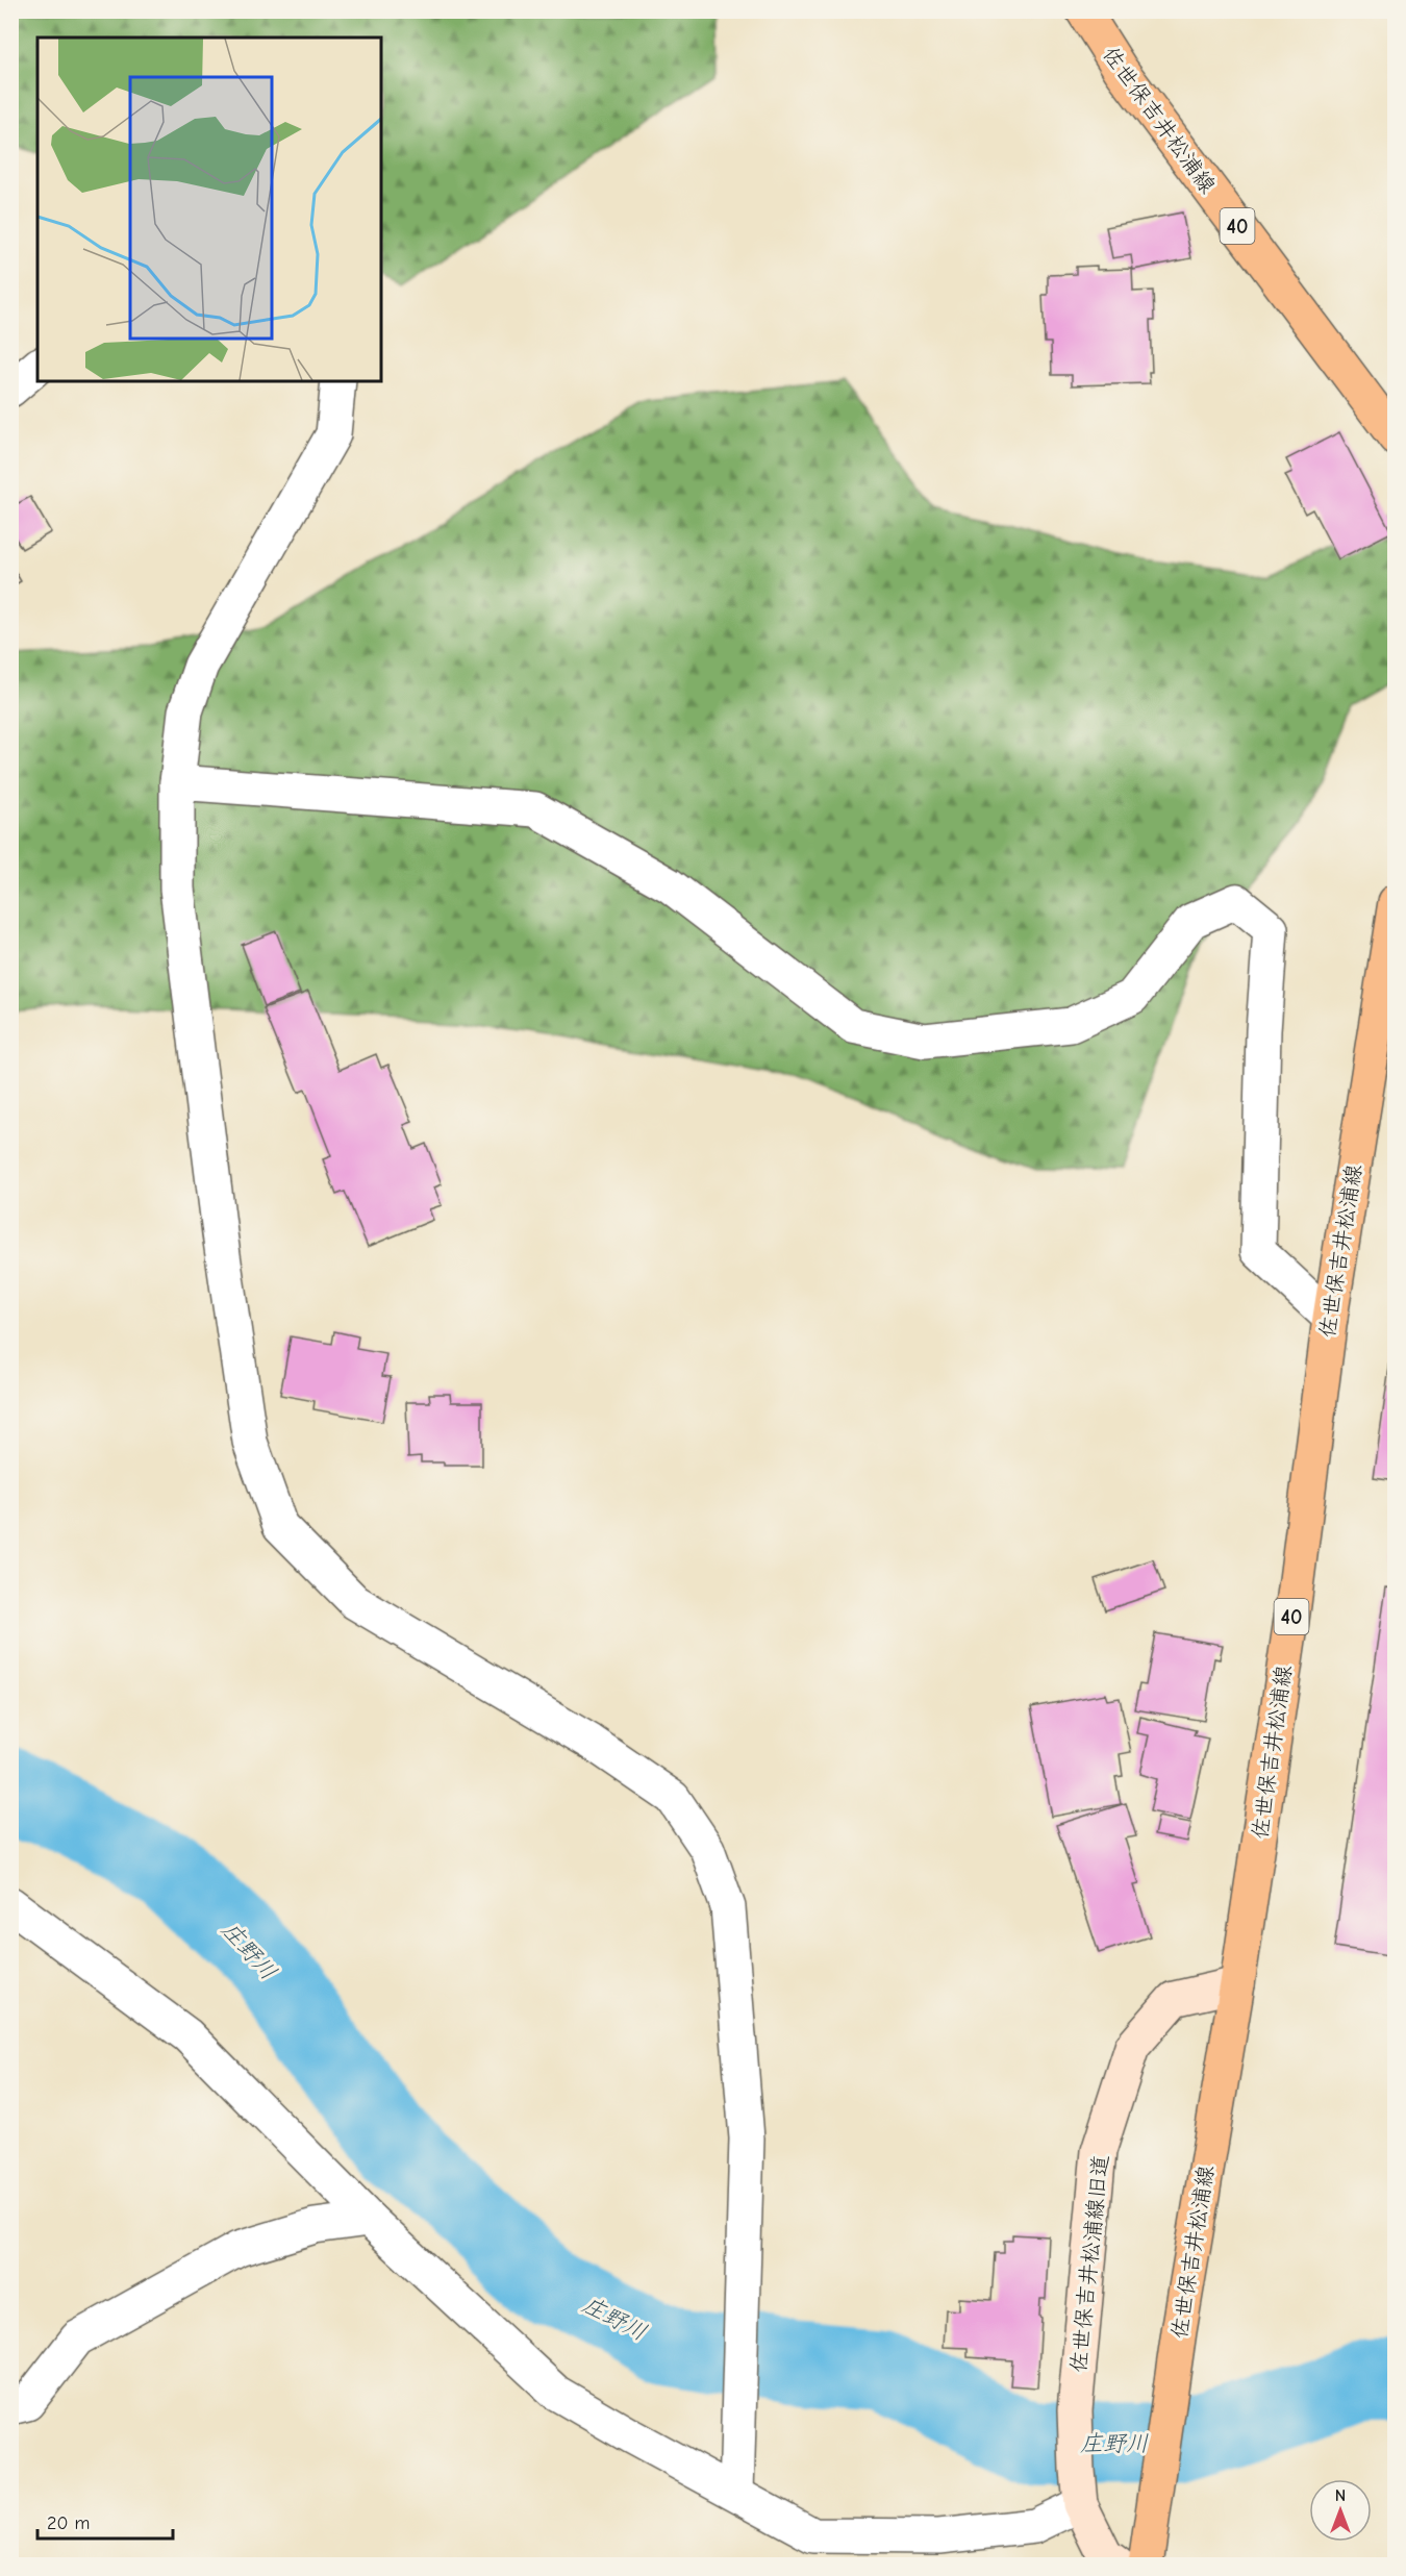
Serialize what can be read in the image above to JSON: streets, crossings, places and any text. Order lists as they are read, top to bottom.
{
  "streets": {
    "main road": ["佐世保吉井松浦線", "40"],
    "street": ["佐世保吉井松浦線旧道"]
  },
  "crossings": [
    ["佐世保吉井松浦線", "佐世保吉井松浦線旧道"]
  ],
  "water": ["庄野川"],
  "scale_bar": "20 m",
  "north": "top"
}
